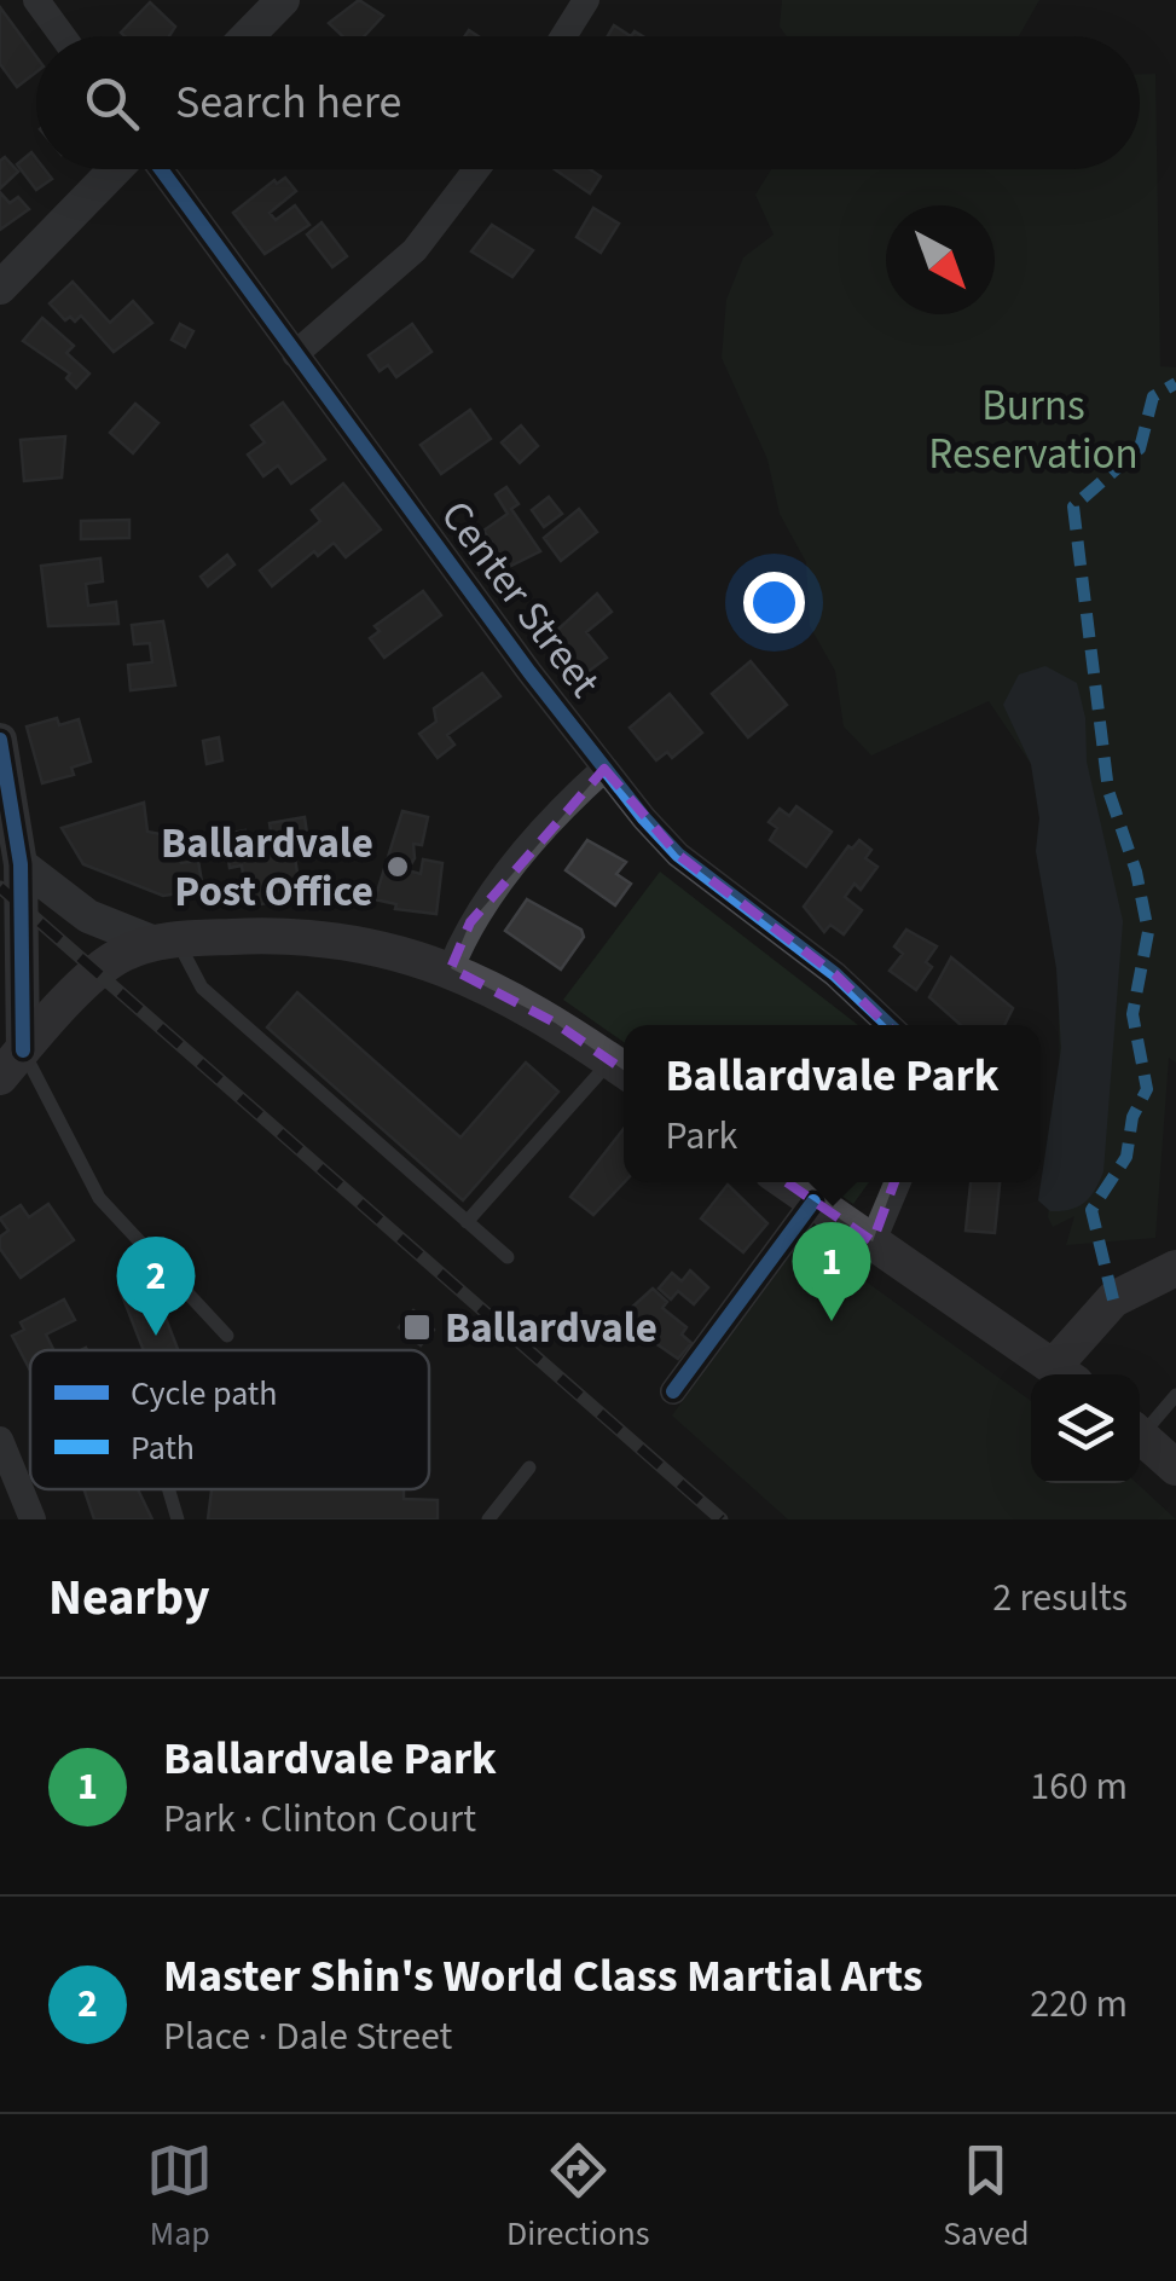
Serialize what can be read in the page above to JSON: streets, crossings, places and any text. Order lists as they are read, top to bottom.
{
  "streets": {
    "street": ["Center Street"]
  },
  "parks": ["Burns Reservation"],
  "places": {
    "other": ["Ballardvale Post Office"],
    "transit": ["Ballardvale"]
  },
  "legend": ["Cycle path", "Path"],
  "north": "bottom right",
  "page": {
    "search": "Search here",
    "popup": ["Ballardvale Park", "Park"],
    "pins": ["1", "2"],
    "heading": ["Nearby", "2 results"],
    "list": [
      {
        "mark": "1",
        "name": "Ballardvale Park",
        "note": "Park · Clinton Court",
        "value": "160 m"
      },
      {
        "mark": "2",
        "name": "Master Shin's World Class Martial Arts",
        "note": "Place · Dale Street",
        "value": "220 m"
      }
    ],
    "nav": ["Map", "Directions", "Saved"]
  }
}
